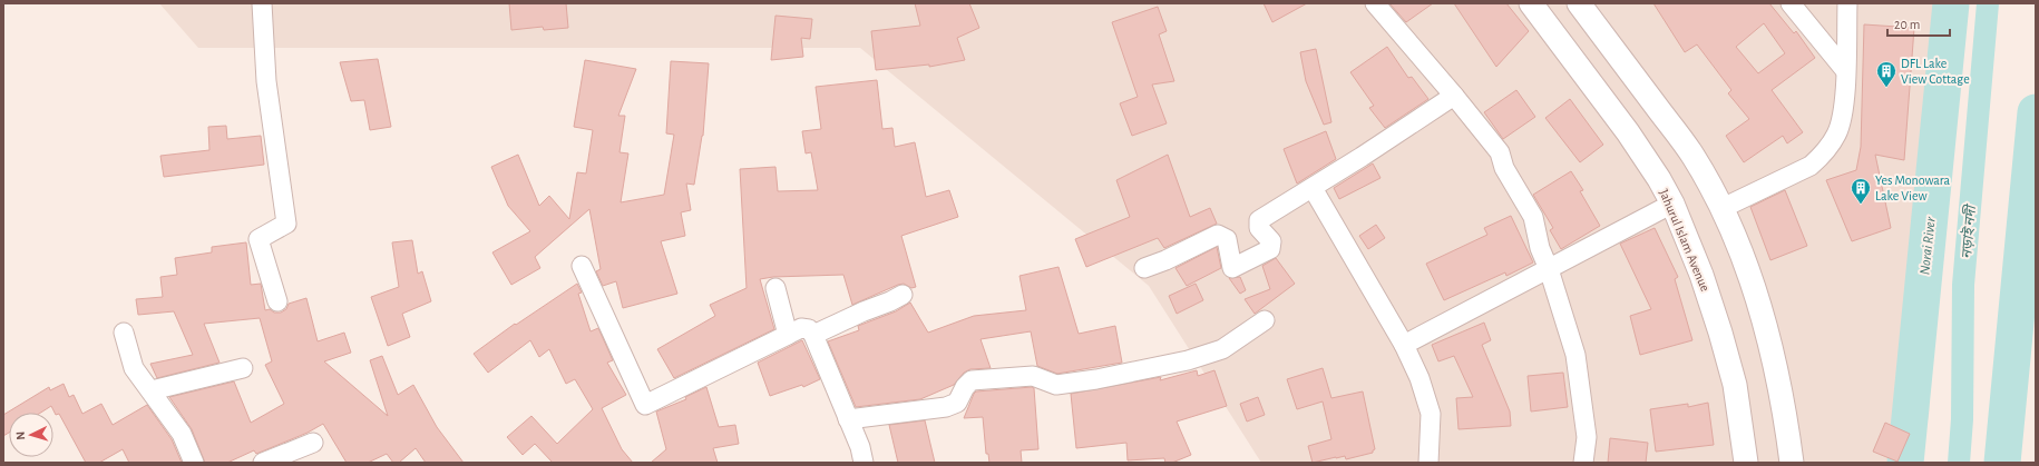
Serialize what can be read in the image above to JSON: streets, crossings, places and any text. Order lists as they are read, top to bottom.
{
  "streets": {
    "street": ["Jahurul Islam Avenue"]
  },
  "water": ["নড়াই নদী", "Norai River"],
  "places": {
    "building": ["DFL Lake View Cottage", "Yes Monowara Lake View"]
  },
  "scale_bar": "20 m",
  "north": "left"
}
